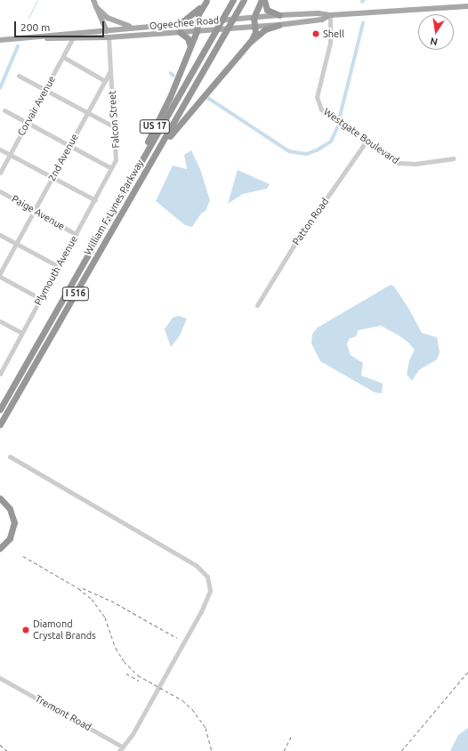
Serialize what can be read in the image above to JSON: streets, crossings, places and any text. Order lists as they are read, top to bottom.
{
  "streets": {
    "highway": ["US 17", "William F. Lynes Parkway", "I 516"],
    "main road": ["Ogeechee Road"],
    "street": [
      "Corvair Avenue",
      "Falcon Street",
      "Westgate Boulevard",
      "2nd Avenue",
      "Paige Avenue",
      "Patton Road",
      "Plymouth Avenue",
      "Tremont Road"
    ]
  },
  "crossings": [
    ["Ogeechee Road", "Corvair Avenue"],
    ["Ogeechee Road", "US 17"],
    ["Ogeechee Road", "Westgate Boulevard"],
    ["Ogeechee Road", "2nd Avenue"],
    ["Falcon Street", "2nd Avenue"],
    ["Falcon Street", "Plymouth Avenue"],
    ["US 17", "William F. Lynes Parkway"],
    ["Westgate Boulevard", "Patton Road"],
    ["2nd Avenue", "Paige Avenue"],
    ["Paige Avenue", "Plymouth Avenue"]
  ],
  "places": ["Shell", "Diamond Crystal Brands"],
  "scale_bar": "200 m",
  "north": "bottom"
}
